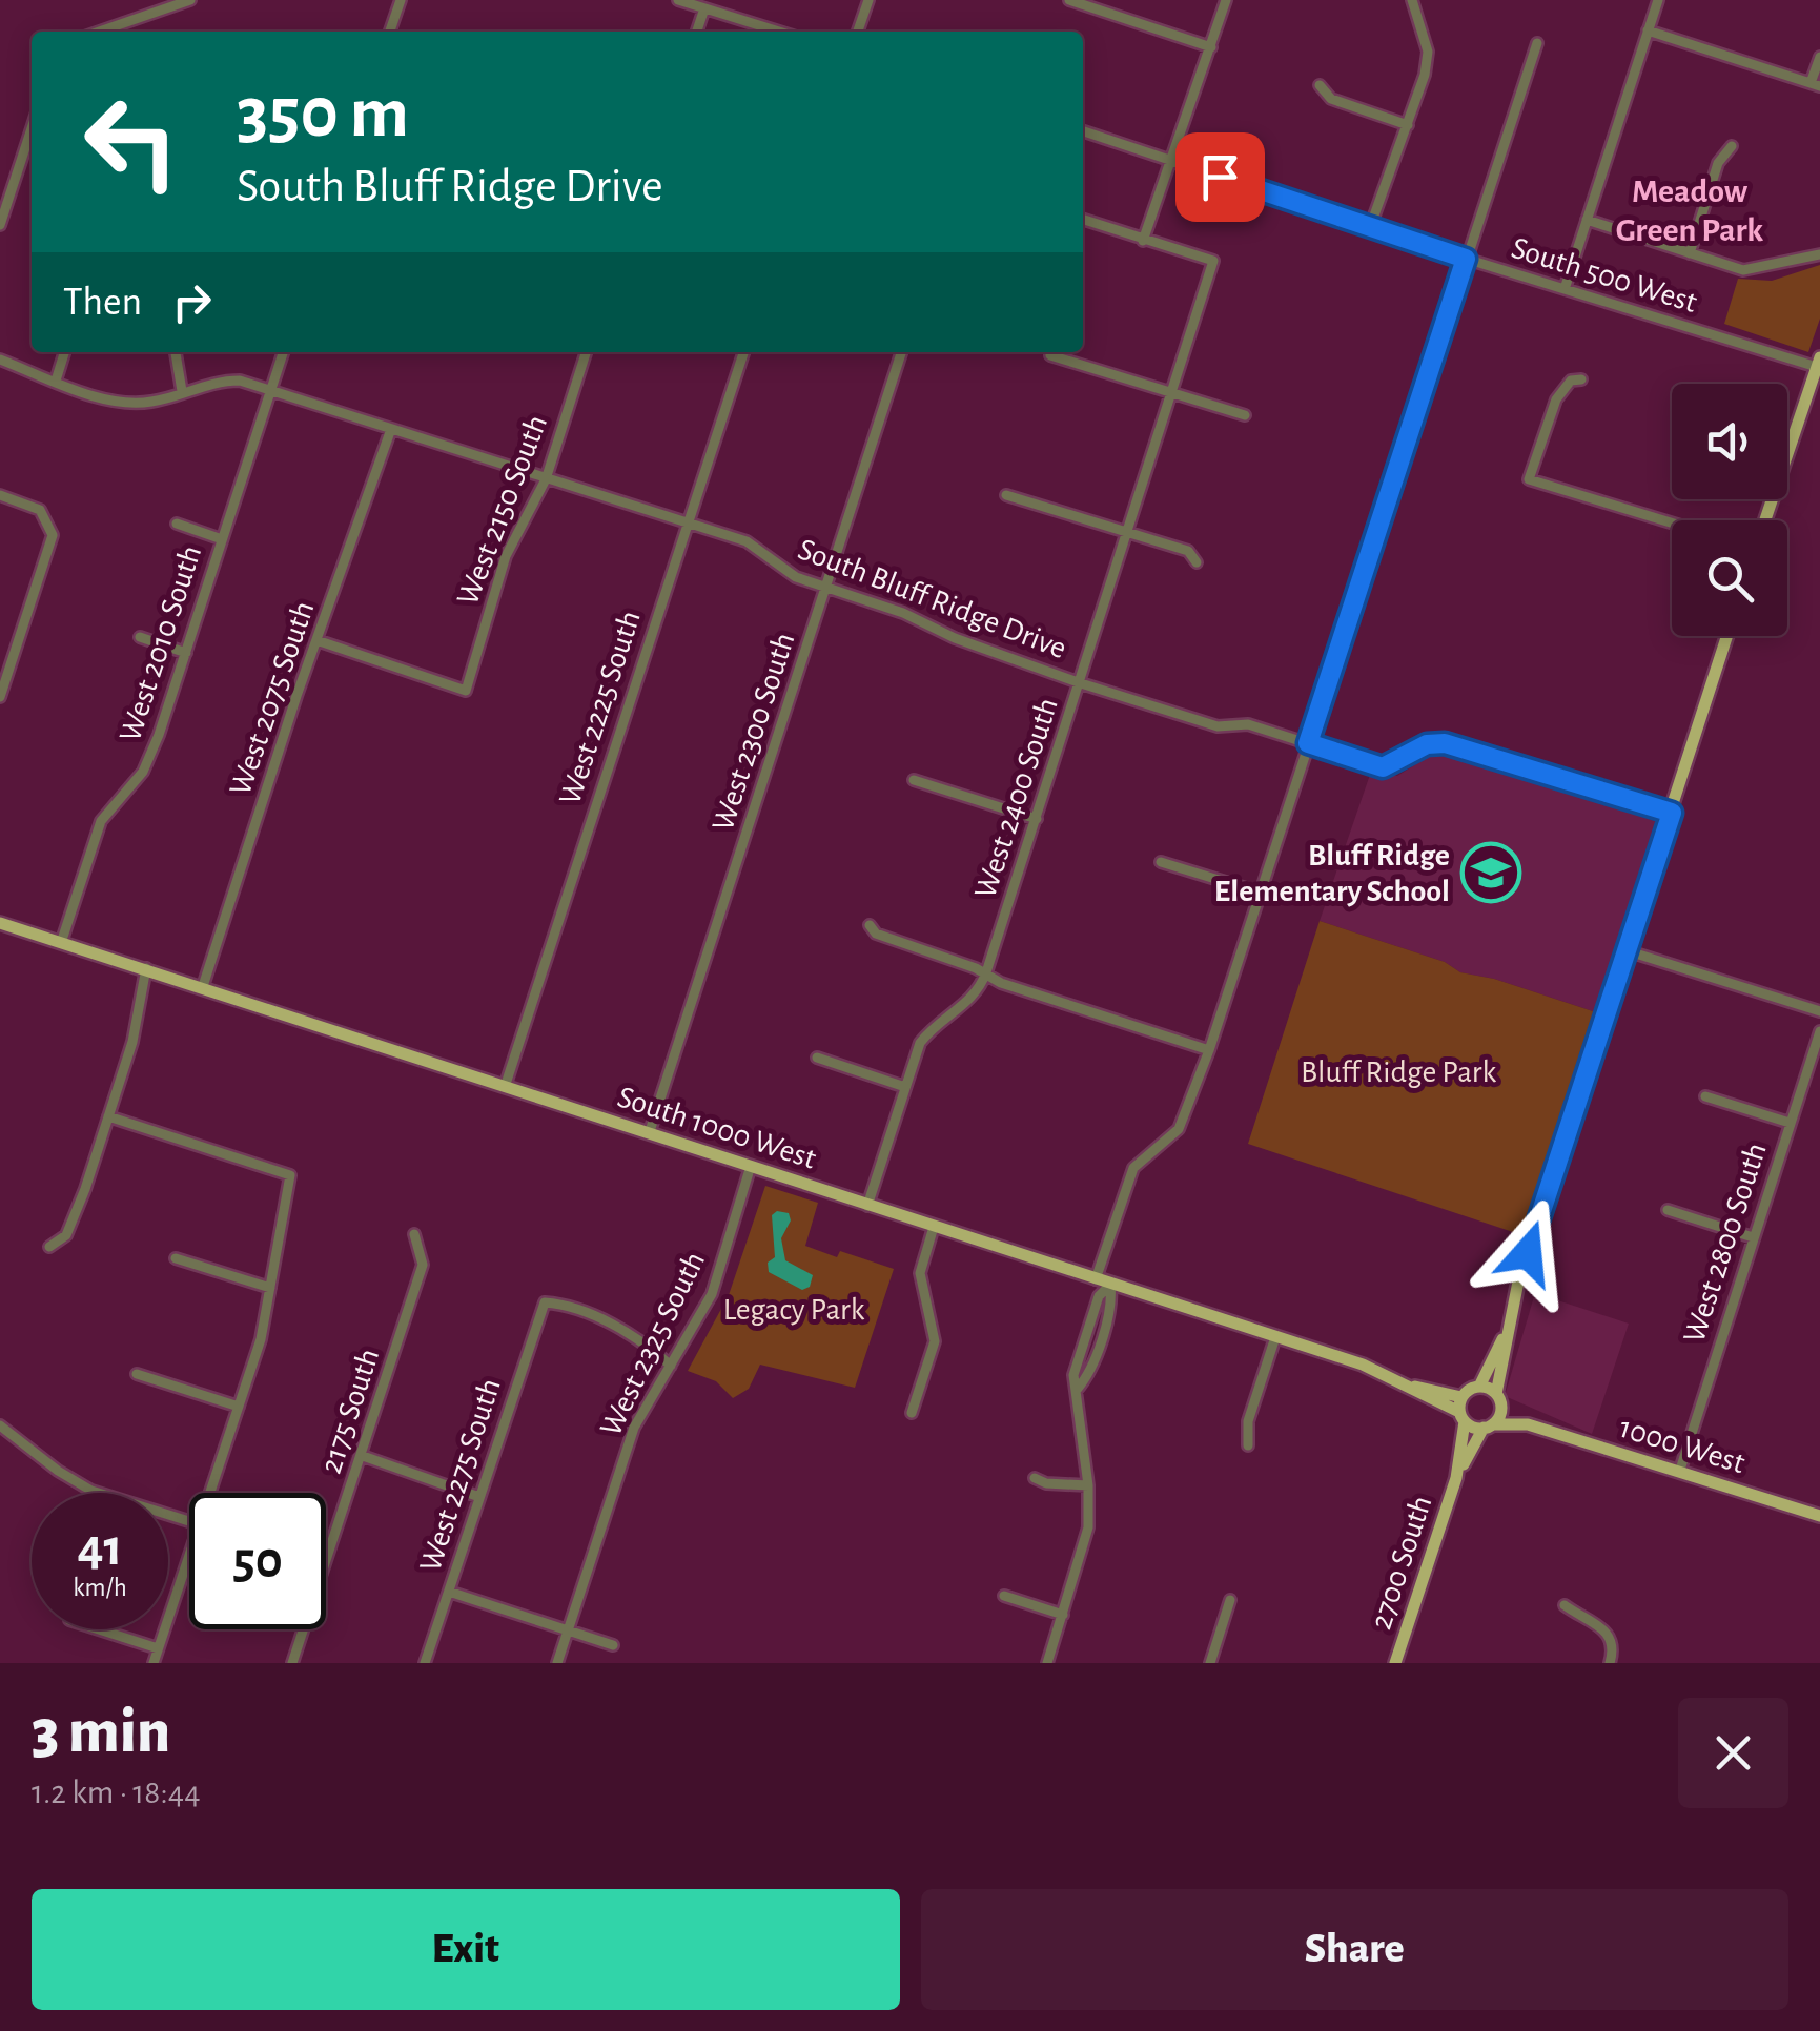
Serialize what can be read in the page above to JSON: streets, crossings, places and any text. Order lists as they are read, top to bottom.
{
  "streets": {
    "main road": ["South 1000 West", "1000 West", "2700 South"],
    "street": [
      "South 500 West",
      "West 2150 South",
      "South Bluff Ridge Drive",
      "West 2010 South",
      "West 2075 South",
      "West 2225 South",
      "West 2300 South",
      "West 2400 South",
      "West 2800 South",
      "West 2325 South",
      "2175 South",
      "West 2275 South"
    ]
  },
  "crossings": [
    ["West 2150 South", "South Bluff Ridge Drive"],
    ["West 2150 South", "West 2075 South"],
    ["South Bluff Ridge Drive", "West 2010 South"],
    ["South Bluff Ridge Drive", "West 2075 South"],
    ["South Bluff Ridge Drive", "West 2225 South"],
    ["South Bluff Ridge Drive", "West 2300 South"],
    ["South Bluff Ridge Drive", "West 2400 South"],
    ["West 2010 South", "South 1000 West"],
    ["West 2075 South", "South 1000 West"],
    ["West 2225 South", "South 1000 West"],
    ["West 2300 South", "South 1000 West"],
    ["West 2400 South", "South 1000 West"],
    ["South 1000 West", "West 2325 South"],
    ["West 2800 South", "1000 West"],
    ["West 2325 South", "West 2275 South"]
  ],
  "districts": ["Meadow Green Park"],
  "parks": ["Bluff Ridge Park", "Legacy Park"],
  "places": {
    "school or university": ["Bluff Ridge Elementary School"]
  },
  "page": {
    "turn": ["350 m", "South Bluff Ridge Drive"],
    "then": "Then",
    "speed": "41 km/h",
    "limit": "50",
    "heading": ["3 min", "1.2 km · 18:44"],
    "buttons": ["Exit", "Share"]
  }
}
